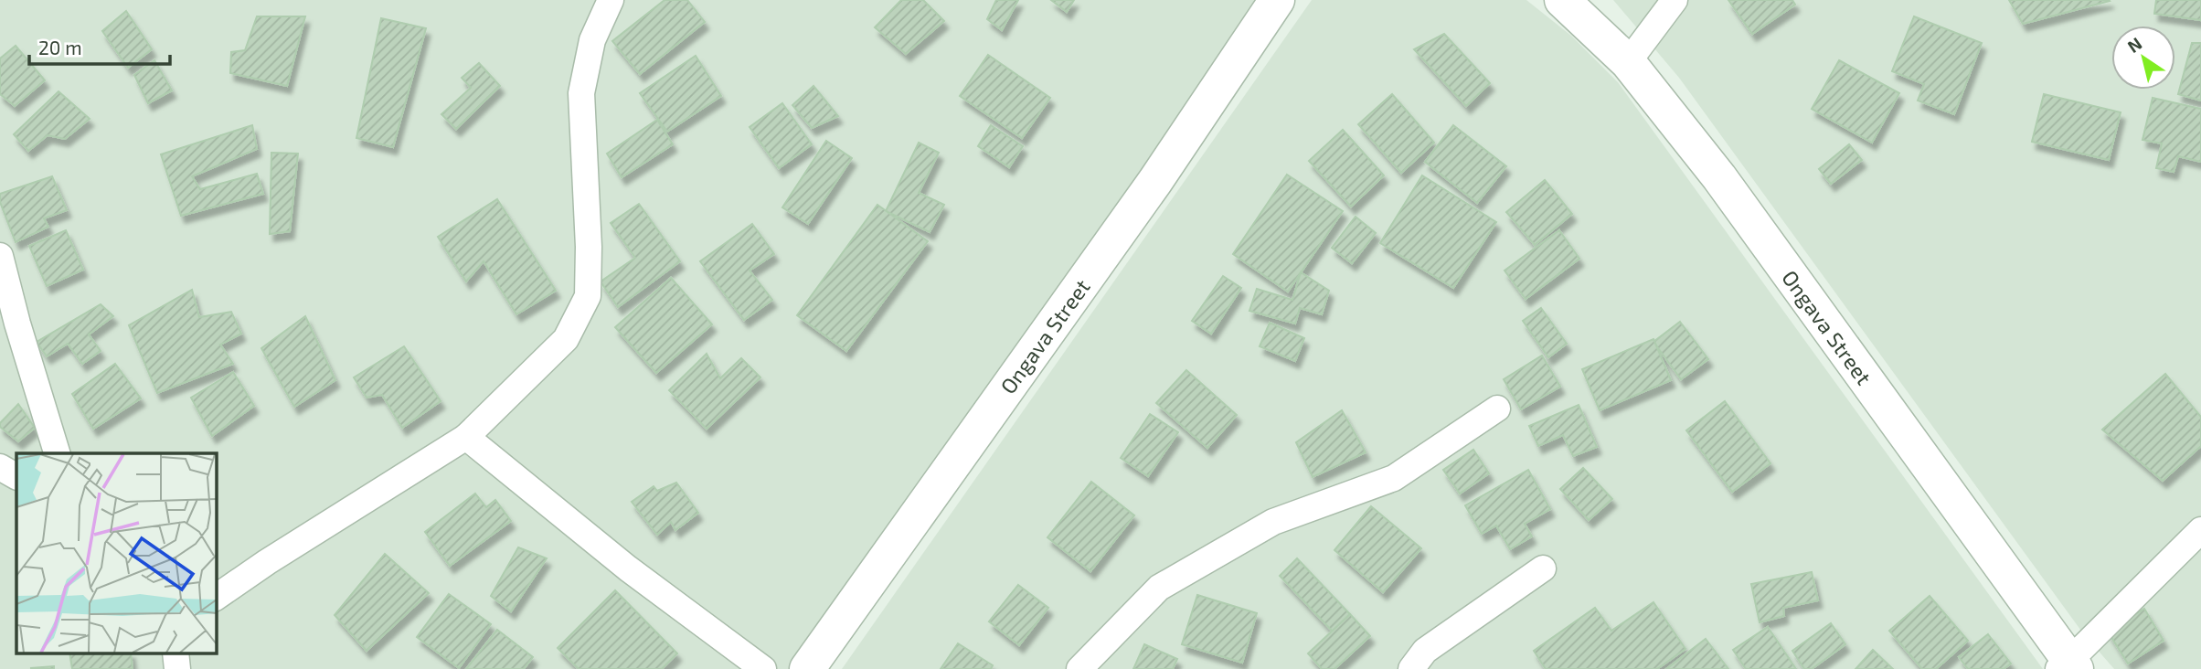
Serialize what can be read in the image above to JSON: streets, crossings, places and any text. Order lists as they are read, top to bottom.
{
  "streets": {
    "street": ["Ongava Street"]
  },
  "scale_bar": "20 m",
  "north": "top left"
}
